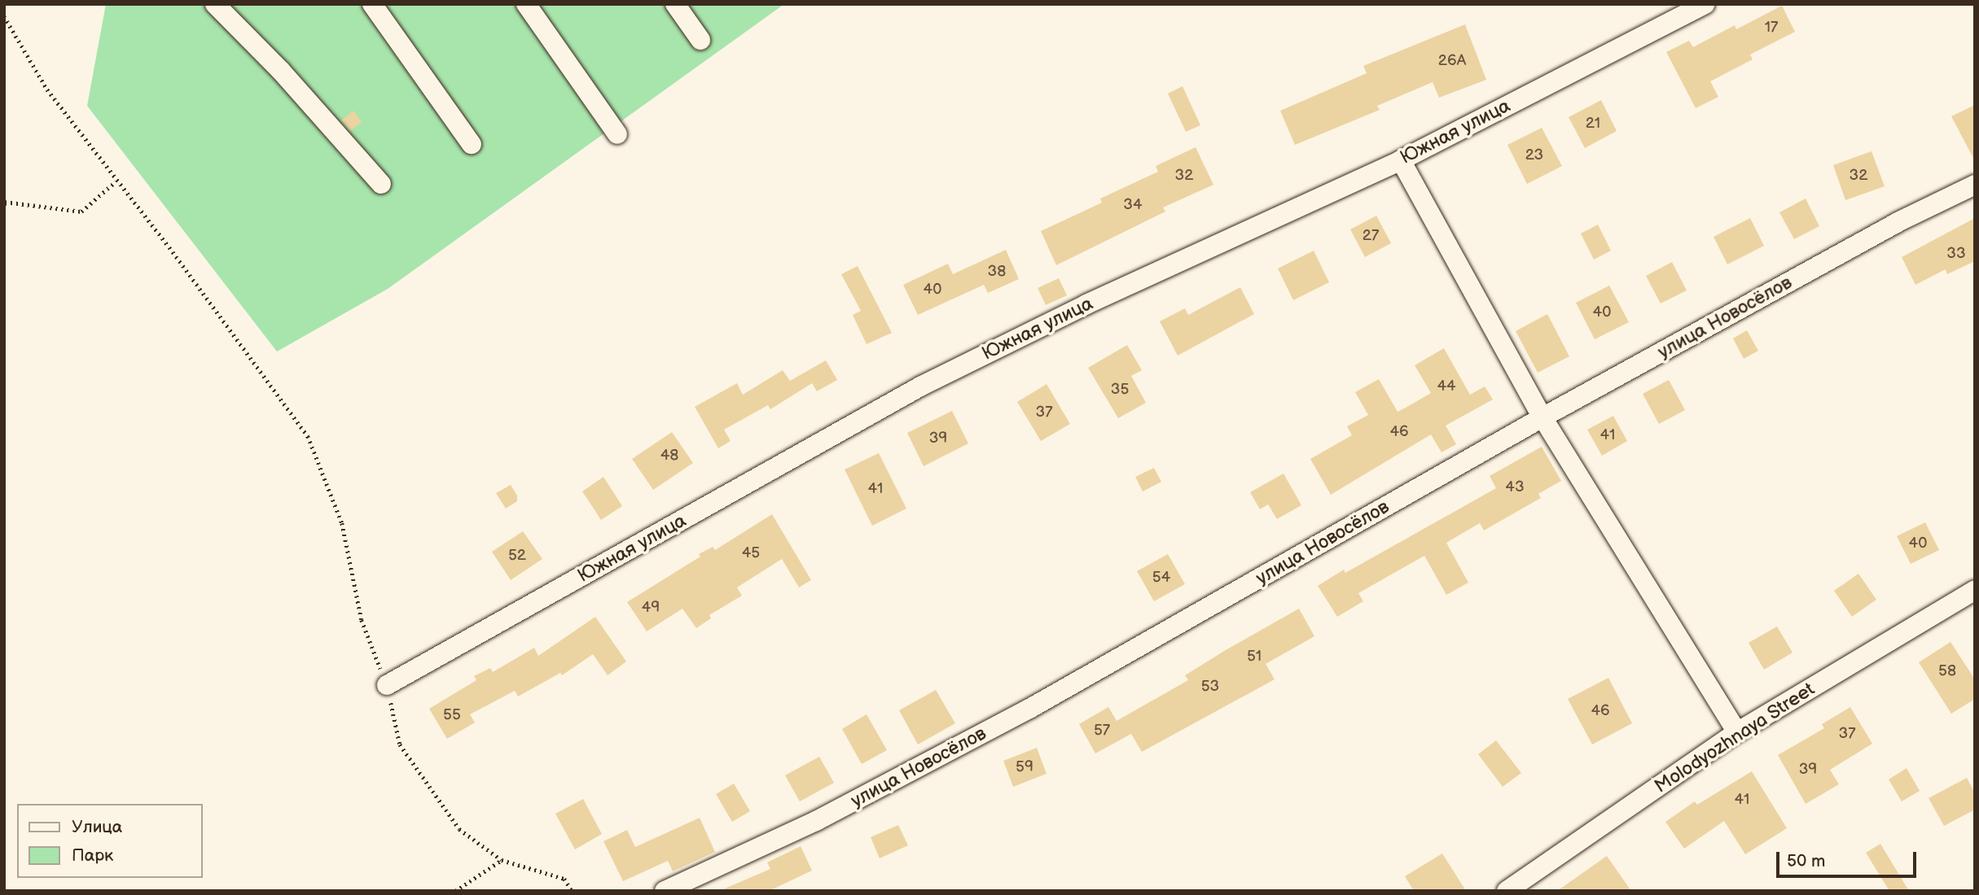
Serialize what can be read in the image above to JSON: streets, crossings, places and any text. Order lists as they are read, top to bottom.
{
  "streets": {
    "street": ["Южная улица", "улица Новосёлов", "Molodyozhnaya Street"]
  },
  "house_numbers": [
    "17",
    "26А",
    "21",
    "23",
    "32",
    "32",
    "34",
    "27",
    "33",
    "38",
    "40",
    "40",
    "44",
    "35",
    "37",
    "46",
    "41",
    "39",
    "48",
    "43",
    "41",
    "40",
    "45",
    "52",
    "54",
    "49",
    "51",
    "58",
    "53",
    "46",
    "55",
    "57",
    "37",
    "59",
    "39",
    "41"
  ],
  "legend": ["Улица", "Парк"],
  "scale_bar": "50 m"
}
